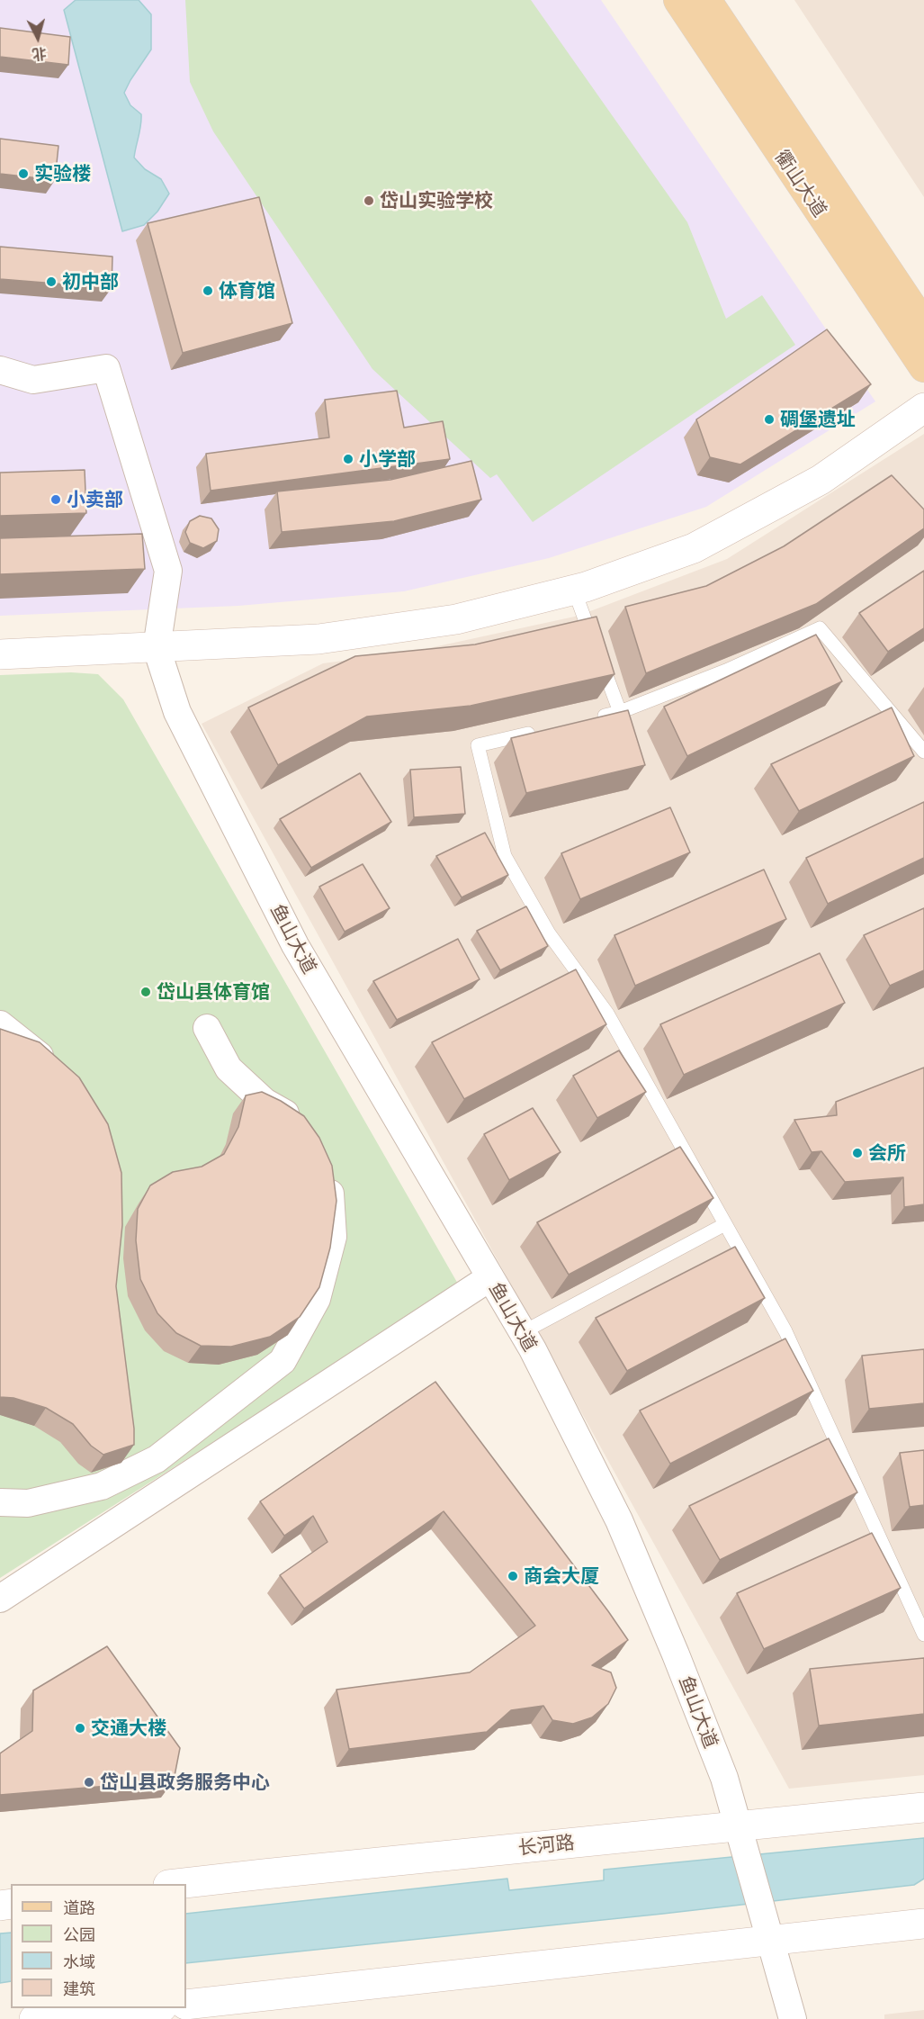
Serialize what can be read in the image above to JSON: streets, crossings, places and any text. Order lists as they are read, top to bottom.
{
  "streets": {
    "main road": ["衢山大道", "长河路"],
    "street": ["鱼山大道"]
  },
  "crossings": [
    ["鱼山大道", "长河路"]
  ],
  "places": [
    "实验楼",
    "岱山实验学校",
    "初中部",
    "体育馆",
    "碉堡遗址",
    "小学部",
    "小卖部",
    "岱山县体育馆",
    "会所",
    "商会大厦",
    "交通大楼",
    "岱山县政务服务中心"
  ],
  "legend": [
    "道路",
    "公园",
    "水域",
    "建筑"
  ],
  "north": "bottom"
}
